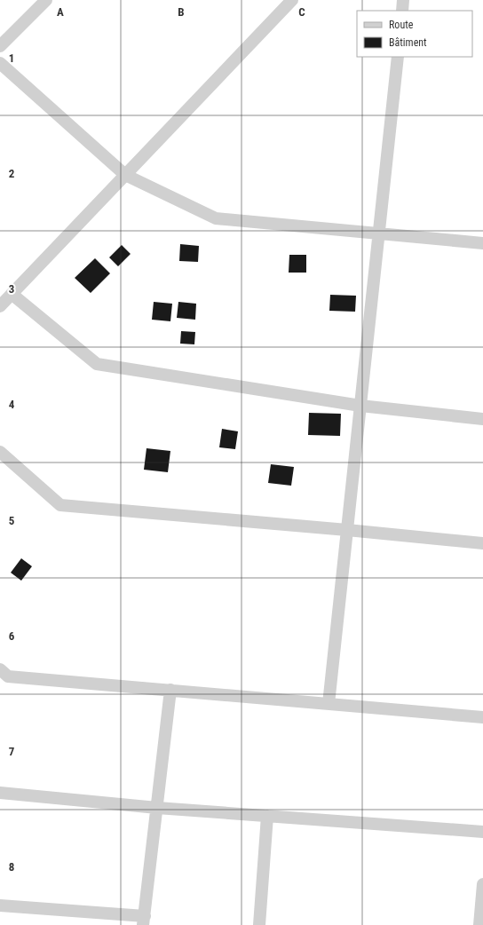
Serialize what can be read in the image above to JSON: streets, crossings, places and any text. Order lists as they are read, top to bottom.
{
  "legend": ["Route", "Bâtiment"],
  "grid": {
    "columns": ["A", "B", "C"],
    "rows": [
      "1",
      "2",
      "3",
      "4",
      "5",
      "6",
      "7",
      "8"
    ]
  }
}
